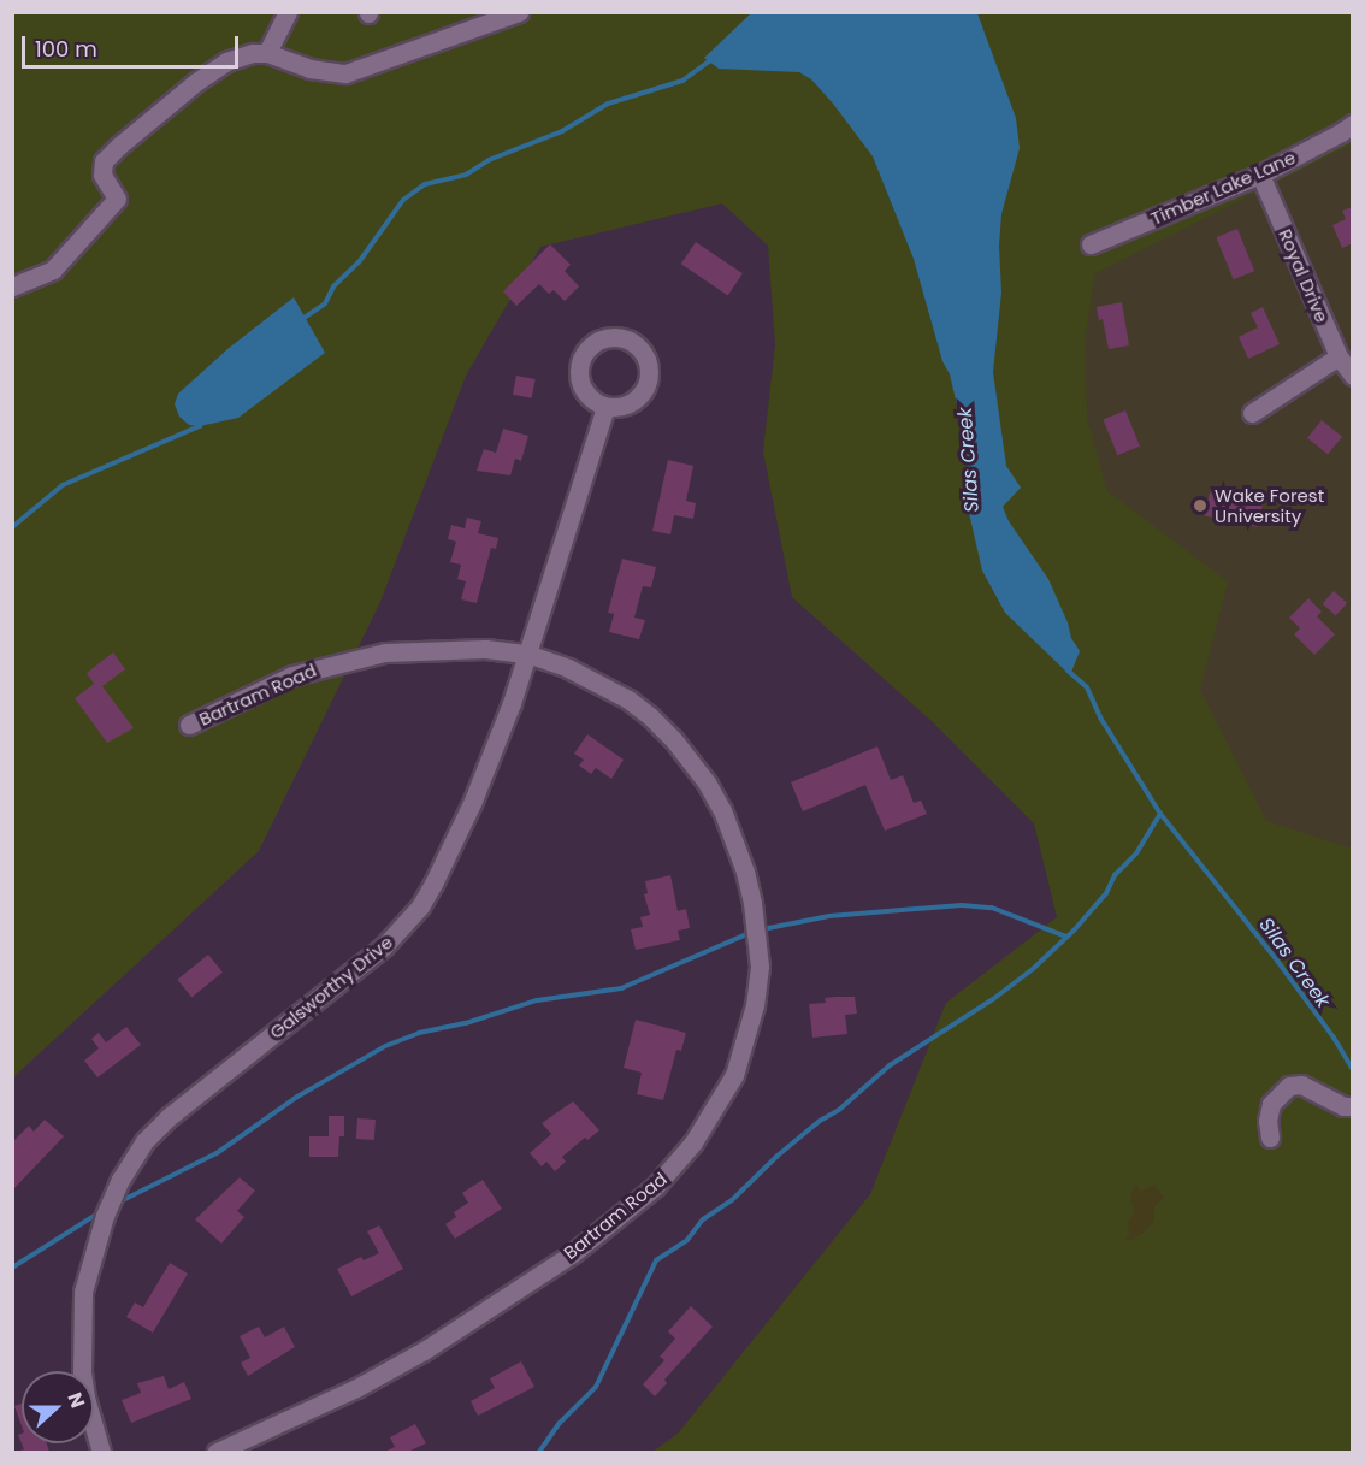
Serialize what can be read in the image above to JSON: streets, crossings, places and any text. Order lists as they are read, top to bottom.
{
  "streets": {
    "street": [
      "Timber Lake Lane",
      "Royal Drive",
      "Bartram Road",
      "Galsworthy Drive"
    ]
  },
  "crossings": [
    ["Timber Lake Lane", "Royal Drive"],
    ["Bartram Road", "Galsworthy Drive"]
  ],
  "water": ["Silas Creek"],
  "places": ["Wake Forest University"],
  "scale_bar": "100 m",
  "north": "right"
}
